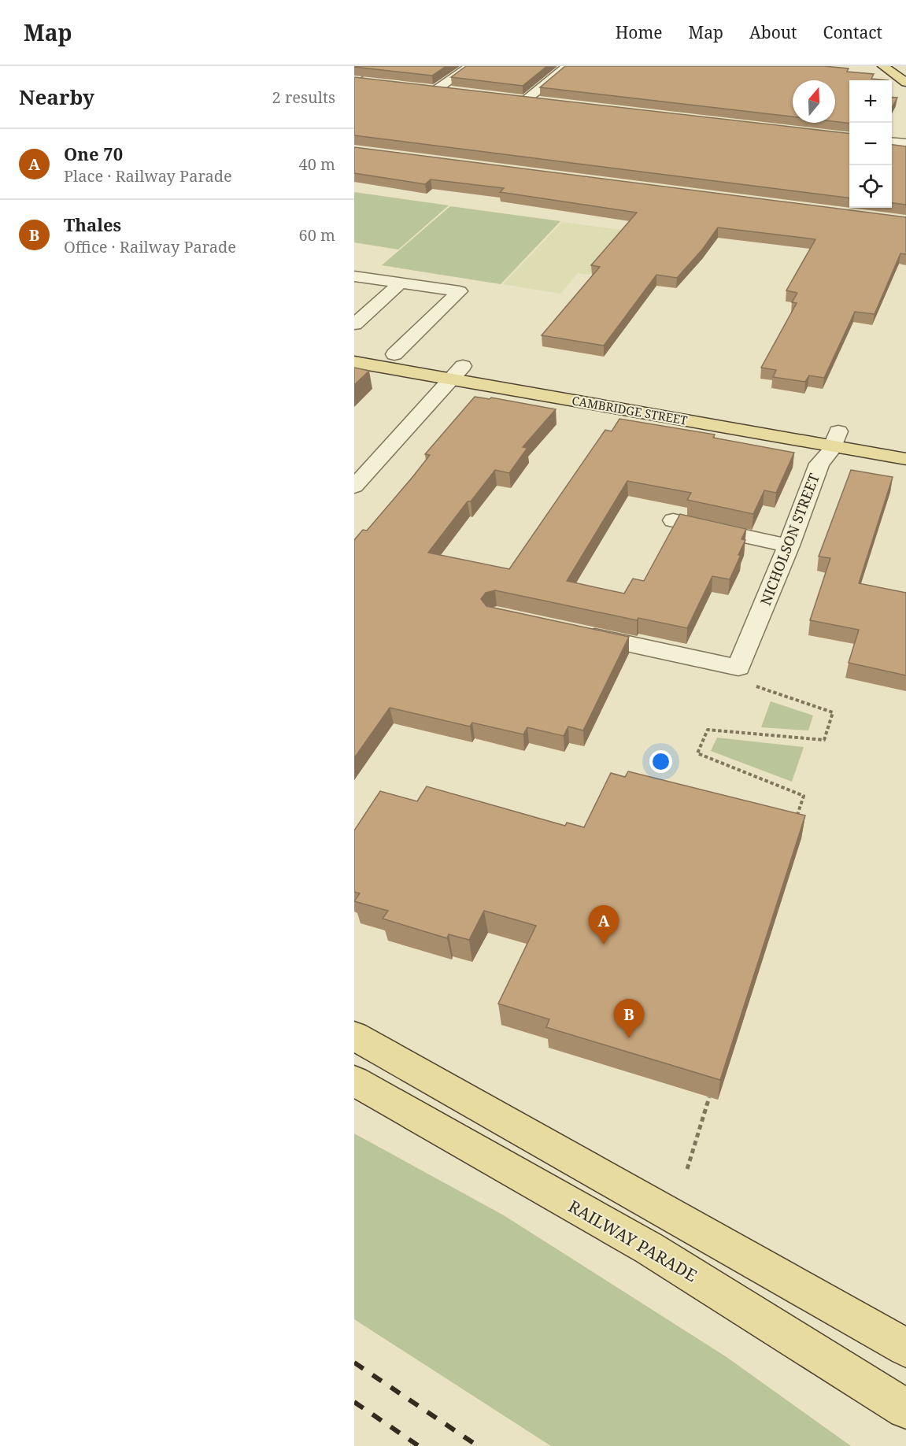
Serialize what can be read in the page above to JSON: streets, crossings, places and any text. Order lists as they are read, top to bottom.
{
  "streets": {
    "main road": ["CAMBRIDGE STREET", "RAILWAY PARADE"],
    "street": ["NICHOLSON STREET"]
  },
  "crossings": [
    ["CAMBRIDGE STREET", "NICHOLSON STREET"]
  ],
  "north": "top",
  "page": {
    "header": "Map",
    "nav": [
      "Home",
      "Map",
      "About",
      "Contact"
    ],
    "heading": ["Nearby", "2 results"],
    "map_buttons": ["+", "−"],
    "list": [
      {
        "mark": "A",
        "name": "One 70",
        "note": "Place · Railway Parade",
        "value": "40 m"
      },
      {
        "mark": "B",
        "name": "Thales",
        "note": "Office · Railway Parade",
        "value": "60 m"
      }
    ],
    "pins": ["A", "B"]
  }
}
